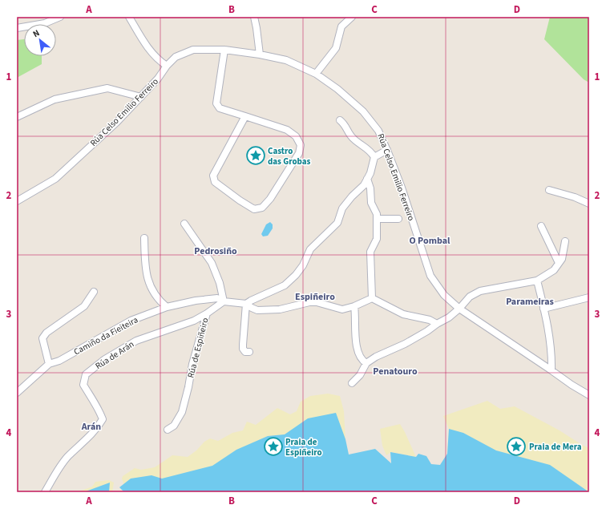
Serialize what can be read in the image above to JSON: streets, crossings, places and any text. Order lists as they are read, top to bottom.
{
  "streets": {
    "street": [
      "Rúa Celso Emilio Ferreiro",
      "Camiño da Fieiteira",
      "Rúa de Espiñeiro",
      "Rúa de Arán"
    ]
  },
  "crossings": [
    ["Camiño da Fieiteira", "Rúa de Espiñeiro"],
    ["Rúa de Espiñeiro", "Rúa de Arán"]
  ],
  "districts": [
    "O Pombal",
    "Pedrosiño",
    "Espiñeiro",
    "Parameiras",
    "Penatouro",
    "Arán"
  ],
  "places": {
    "place": ["Castro das Grobas", "Praia de Espiñeiro", "Praia de Mera"]
  },
  "north": "top left",
  "grid": {
    "columns": [
      "A",
      "B",
      "C",
      "D"
    ],
    "rows": [
      "1",
      "2",
      "3",
      "4"
    ]
  }
}
